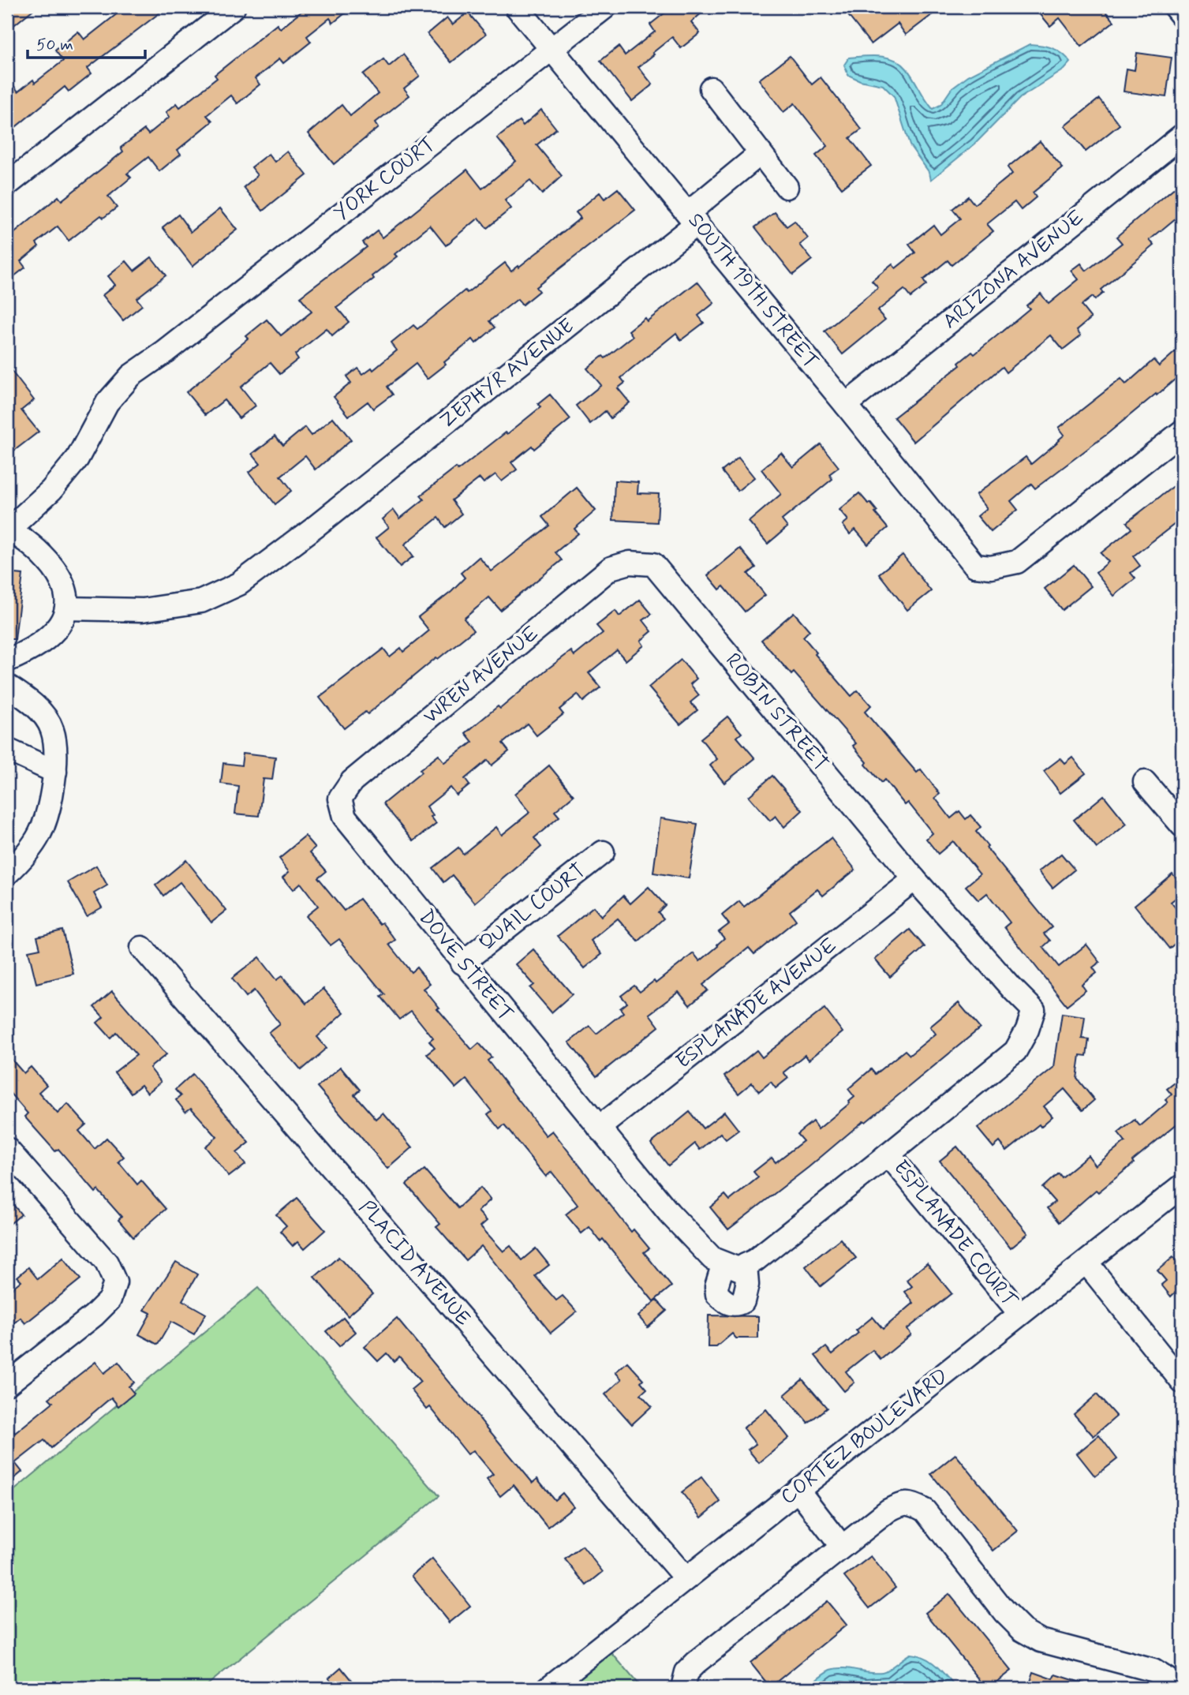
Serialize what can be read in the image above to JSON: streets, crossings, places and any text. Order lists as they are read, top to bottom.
{
  "streets": {
    "street": [
      "YORK COURT",
      "ARIZONA AVENUE",
      "SOUTH 19TH STREET",
      "ZEPHYR AVENUE",
      "WREN AVENUE",
      "ROBIN STREET",
      "QUAIL COURT",
      "DOVE STREET",
      "ESPLANADE AVENUE",
      "ESPLANADE COURT",
      "PLACID AVENUE",
      "CORTEZ BOULEVARD"
    ]
  },
  "crossings": [
    ["YORK COURT", "SOUTH 19TH STREET"],
    ["ARIZONA AVENUE", "SOUTH 19TH STREET"],
    ["SOUTH 19TH STREET", "ZEPHYR AVENUE"],
    ["WREN AVENUE", "ROBIN STREET"],
    ["WREN AVENUE", "DOVE STREET"],
    ["ROBIN STREET", "ESPLANADE AVENUE"],
    ["ROBIN STREET", "ESPLANADE COURT"],
    ["QUAIL COURT", "DOVE STREET"],
    ["DOVE STREET", "ESPLANADE AVENUE"],
    ["ESPLANADE COURT", "CORTEZ BOULEVARD"],
    ["PLACID AVENUE", "CORTEZ BOULEVARD"]
  ],
  "scale_bar": "50 m"
}
